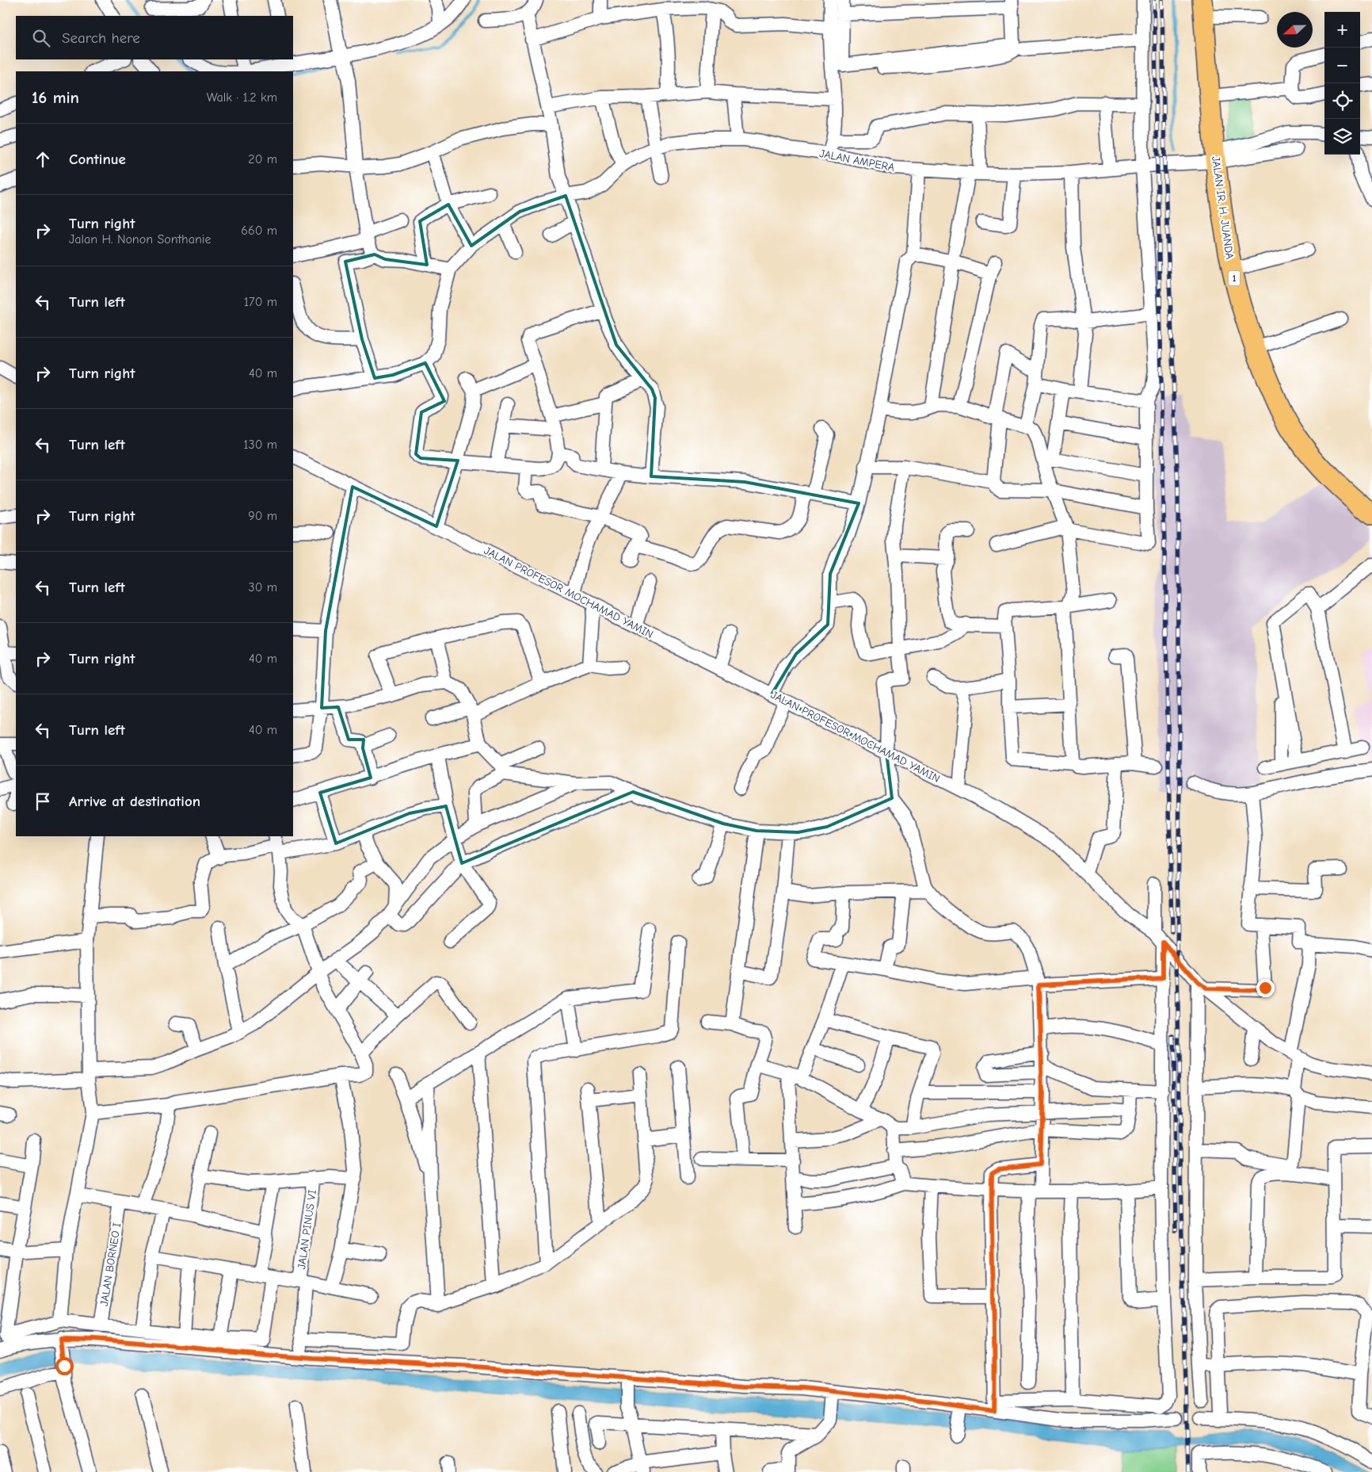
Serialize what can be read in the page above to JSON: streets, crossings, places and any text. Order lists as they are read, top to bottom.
{
  "streets": {
    "highway": ["JALAN IR. H. JUANDA", "1"],
    "street": [
      "JALAN AMPERA",
      "JALAN PROFESOR MOCHAMAD YAMIN",
      "JALAN PINUS VI",
      "JALAN BORNEO I"
    ]
  },
  "crossings": [
    ["JALAN AMPERA", "JALAN IR. H. JUANDA"]
  ],
  "north": "left",
  "page": {
    "map_buttons": ["+", "−"],
    "search": "Search here",
    "heading": ["16 min", "Walk · 1.2 km"],
    "list": [
      ["Continue", "20 m"],
      ["Turn right", "Jalan H. Nonon Sonthanie", "660 m"],
      ["Turn left", "170 m"],
      ["Turn right", "40 m"],
      ["Turn left", "130 m"],
      ["Turn right", "90 m"],
      ["Turn left", "30 m"],
      ["Turn right", "40 m"],
      ["Turn left", "40 m"],
      "Arrive at destination"
    ]
  }
}
